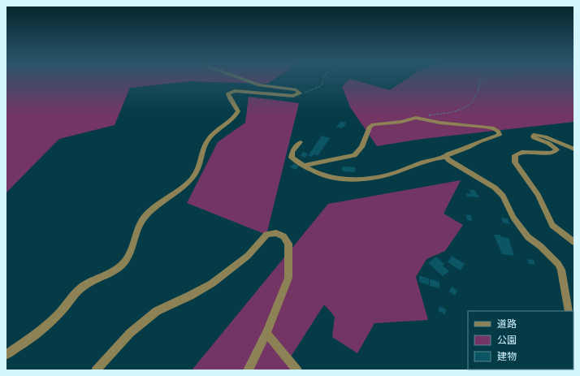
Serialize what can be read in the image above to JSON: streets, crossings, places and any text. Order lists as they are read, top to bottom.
{
  "legend": ["道路", "公園", "建物"]
}
